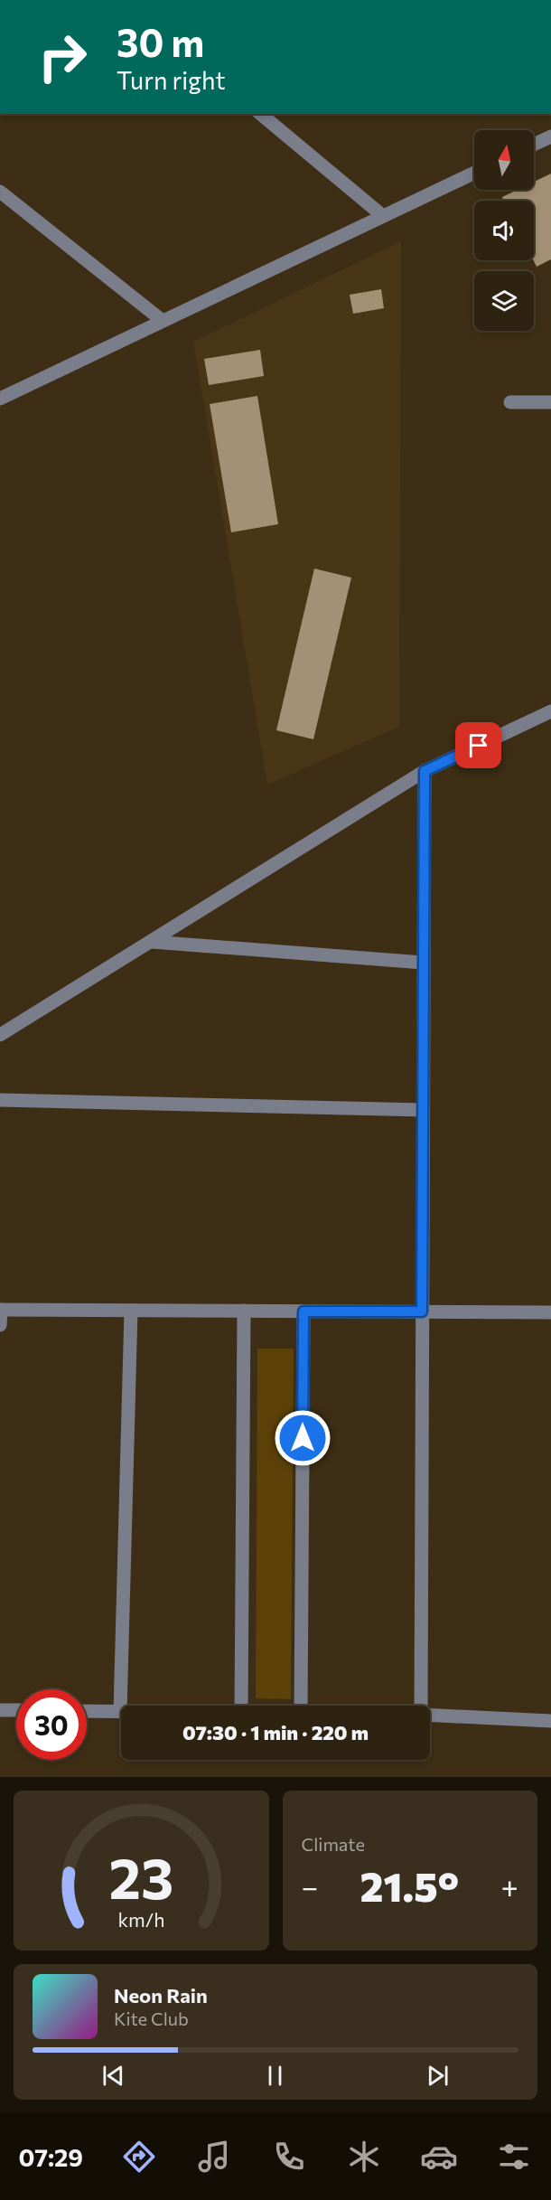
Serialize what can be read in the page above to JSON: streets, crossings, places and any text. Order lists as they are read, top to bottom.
{
  "north": "top",
  "page": {
    "turn": ["30 m", "Turn right"],
    "limit": "30",
    "trip": "07:30 · 1 min · 220 m",
    "tile": "Climate",
    "heat": ["−", "21.5°", "+"],
    "song": ["Neon Rain", "Kite Club"],
    "tabs": "07:29",
    "gauge": ["23", "km/h"]
  }
}
